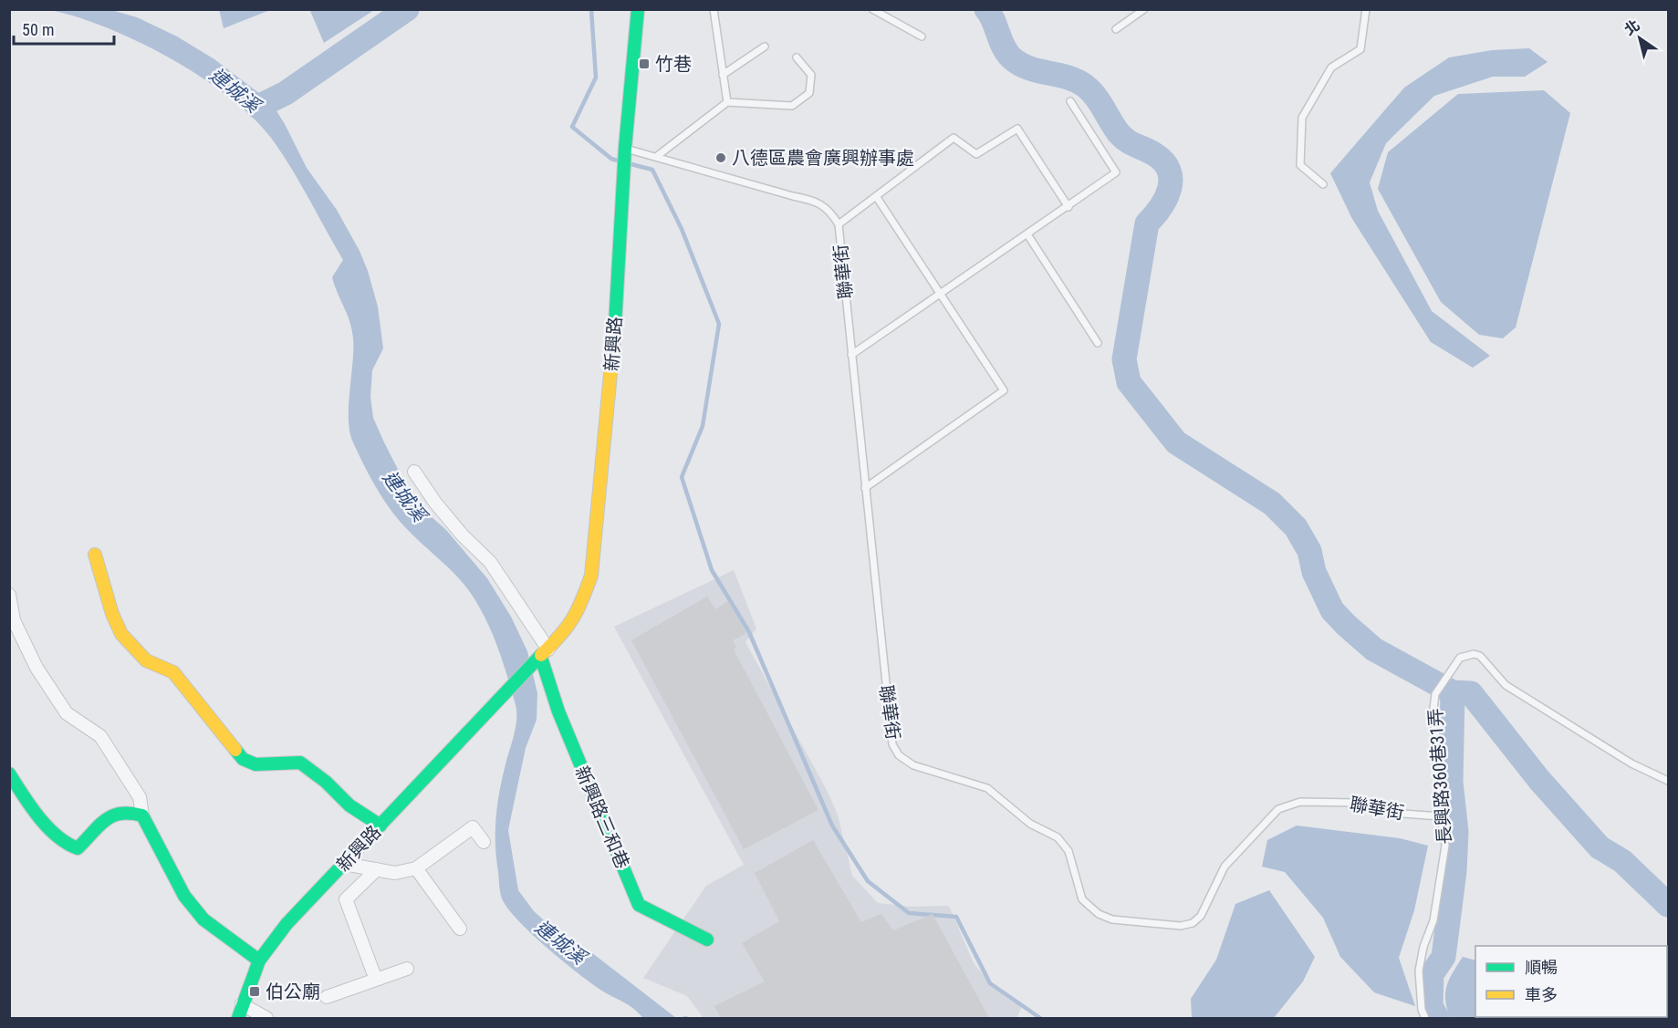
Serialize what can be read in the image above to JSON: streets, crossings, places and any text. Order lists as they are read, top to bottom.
{
  "streets": {
    "street": ["新興路", "新興路三和巷"],
    "lane": ["聯華街", "長興路360巷31弄"]
  },
  "crossings": [
    ["聯華街", "新興路"],
    ["聯華街", "長興路360巷31弄"],
    ["新興路", "新興路三和巷"]
  ],
  "water": ["連城溪"],
  "places": {
    "transit": ["竹巷", "伯公廟"],
    "other": ["八德區農會廣興辦事處"]
  },
  "legend": ["順暢", "車多"],
  "scale_bar": "50 m",
  "north": "top left"
}
